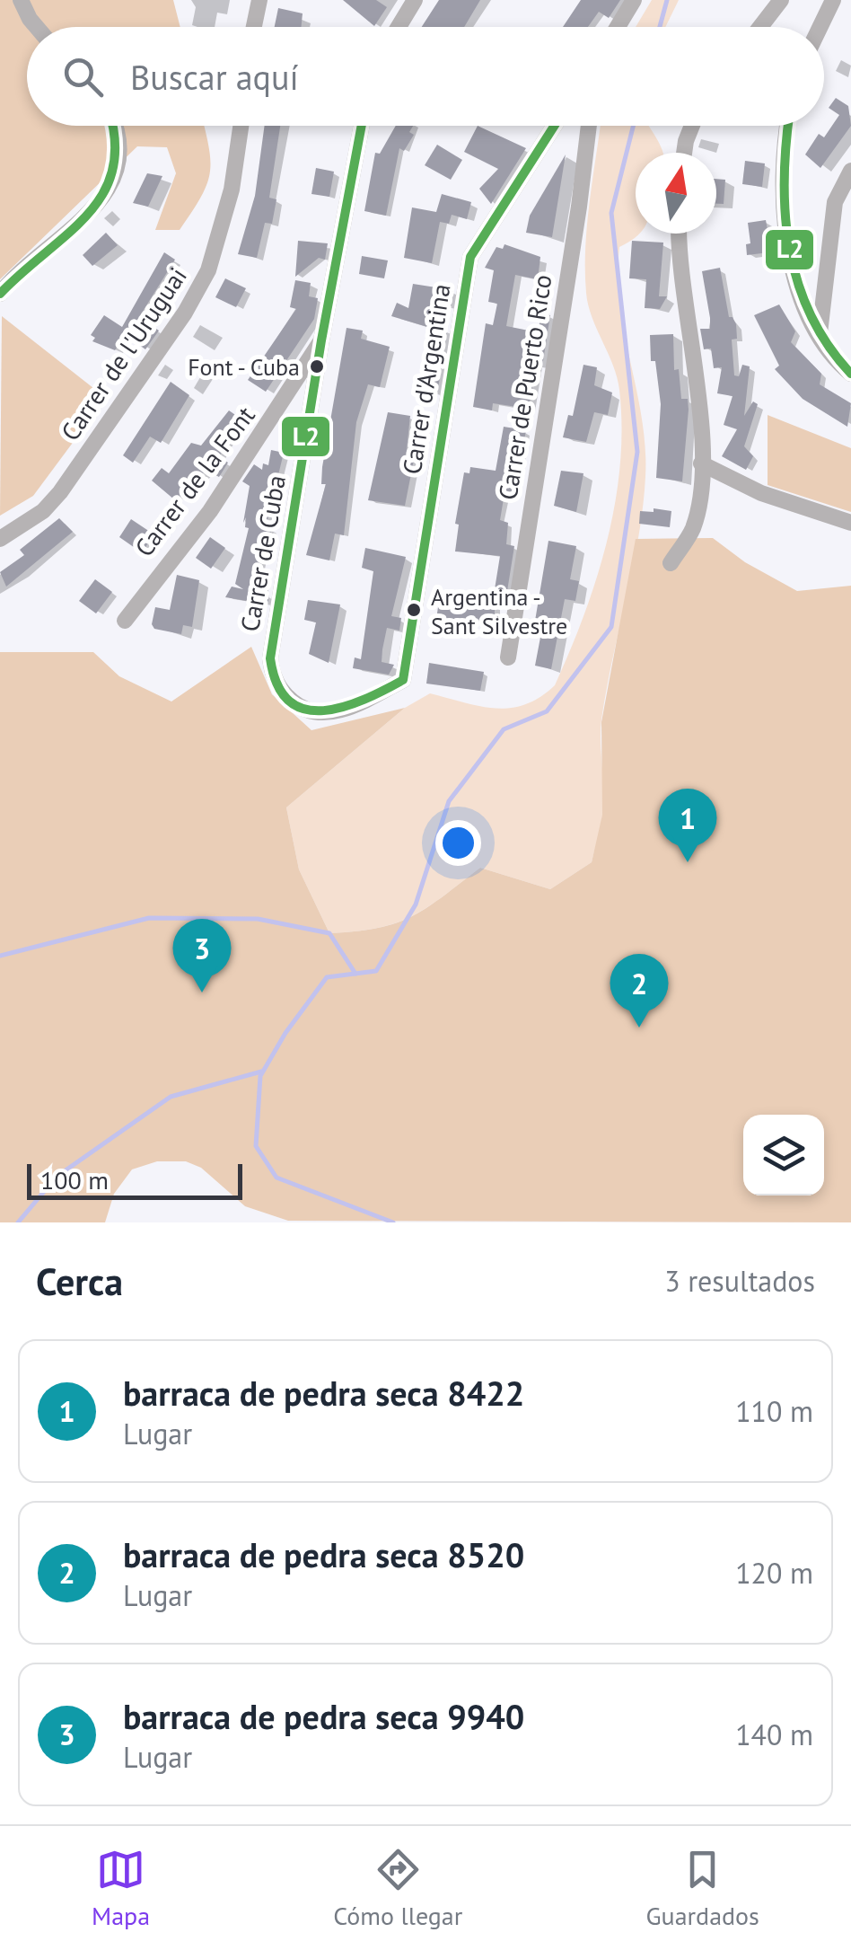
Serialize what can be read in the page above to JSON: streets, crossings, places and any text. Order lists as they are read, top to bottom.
{
  "streets": {
    "street": [
      "Carrer de l'Uruguai",
      "Carrer d'Argentina",
      "Carrer de Puerto Rico",
      "Carrer de la Font",
      "Carrer de Cuba"
    ]
  },
  "crossings": [
    ["Carrer d'Argentina", "Carrer de Cuba"],
    ["Carrer de la Font", "Carrer de Cuba"]
  ],
  "places": ["Font - Cuba", "Argentina - Sant Silvestre"],
  "lines": ["transit line L2"],
  "scale_bar": "100 m",
  "north": "top",
  "page": {
    "search": "Buscar aquí",
    "pins": ["1", "3", "2"],
    "scale": "100 m",
    "heading": ["Cerca", "3 resultados"],
    "list": [
      {
        "mark": "1",
        "name": "barraca de pedra seca 8422",
        "note": "Lugar",
        "value": "110 m"
      },
      {
        "mark": "2",
        "name": "barraca de pedra seca 8520",
        "note": "Lugar",
        "value": "120 m"
      },
      {
        "mark": "3",
        "name": "barraca de pedra seca 9940",
        "note": "Lugar",
        "value": "140 m"
      }
    ],
    "nav": ["Mapa", "Cómo llegar", "Guardados"]
  }
}
